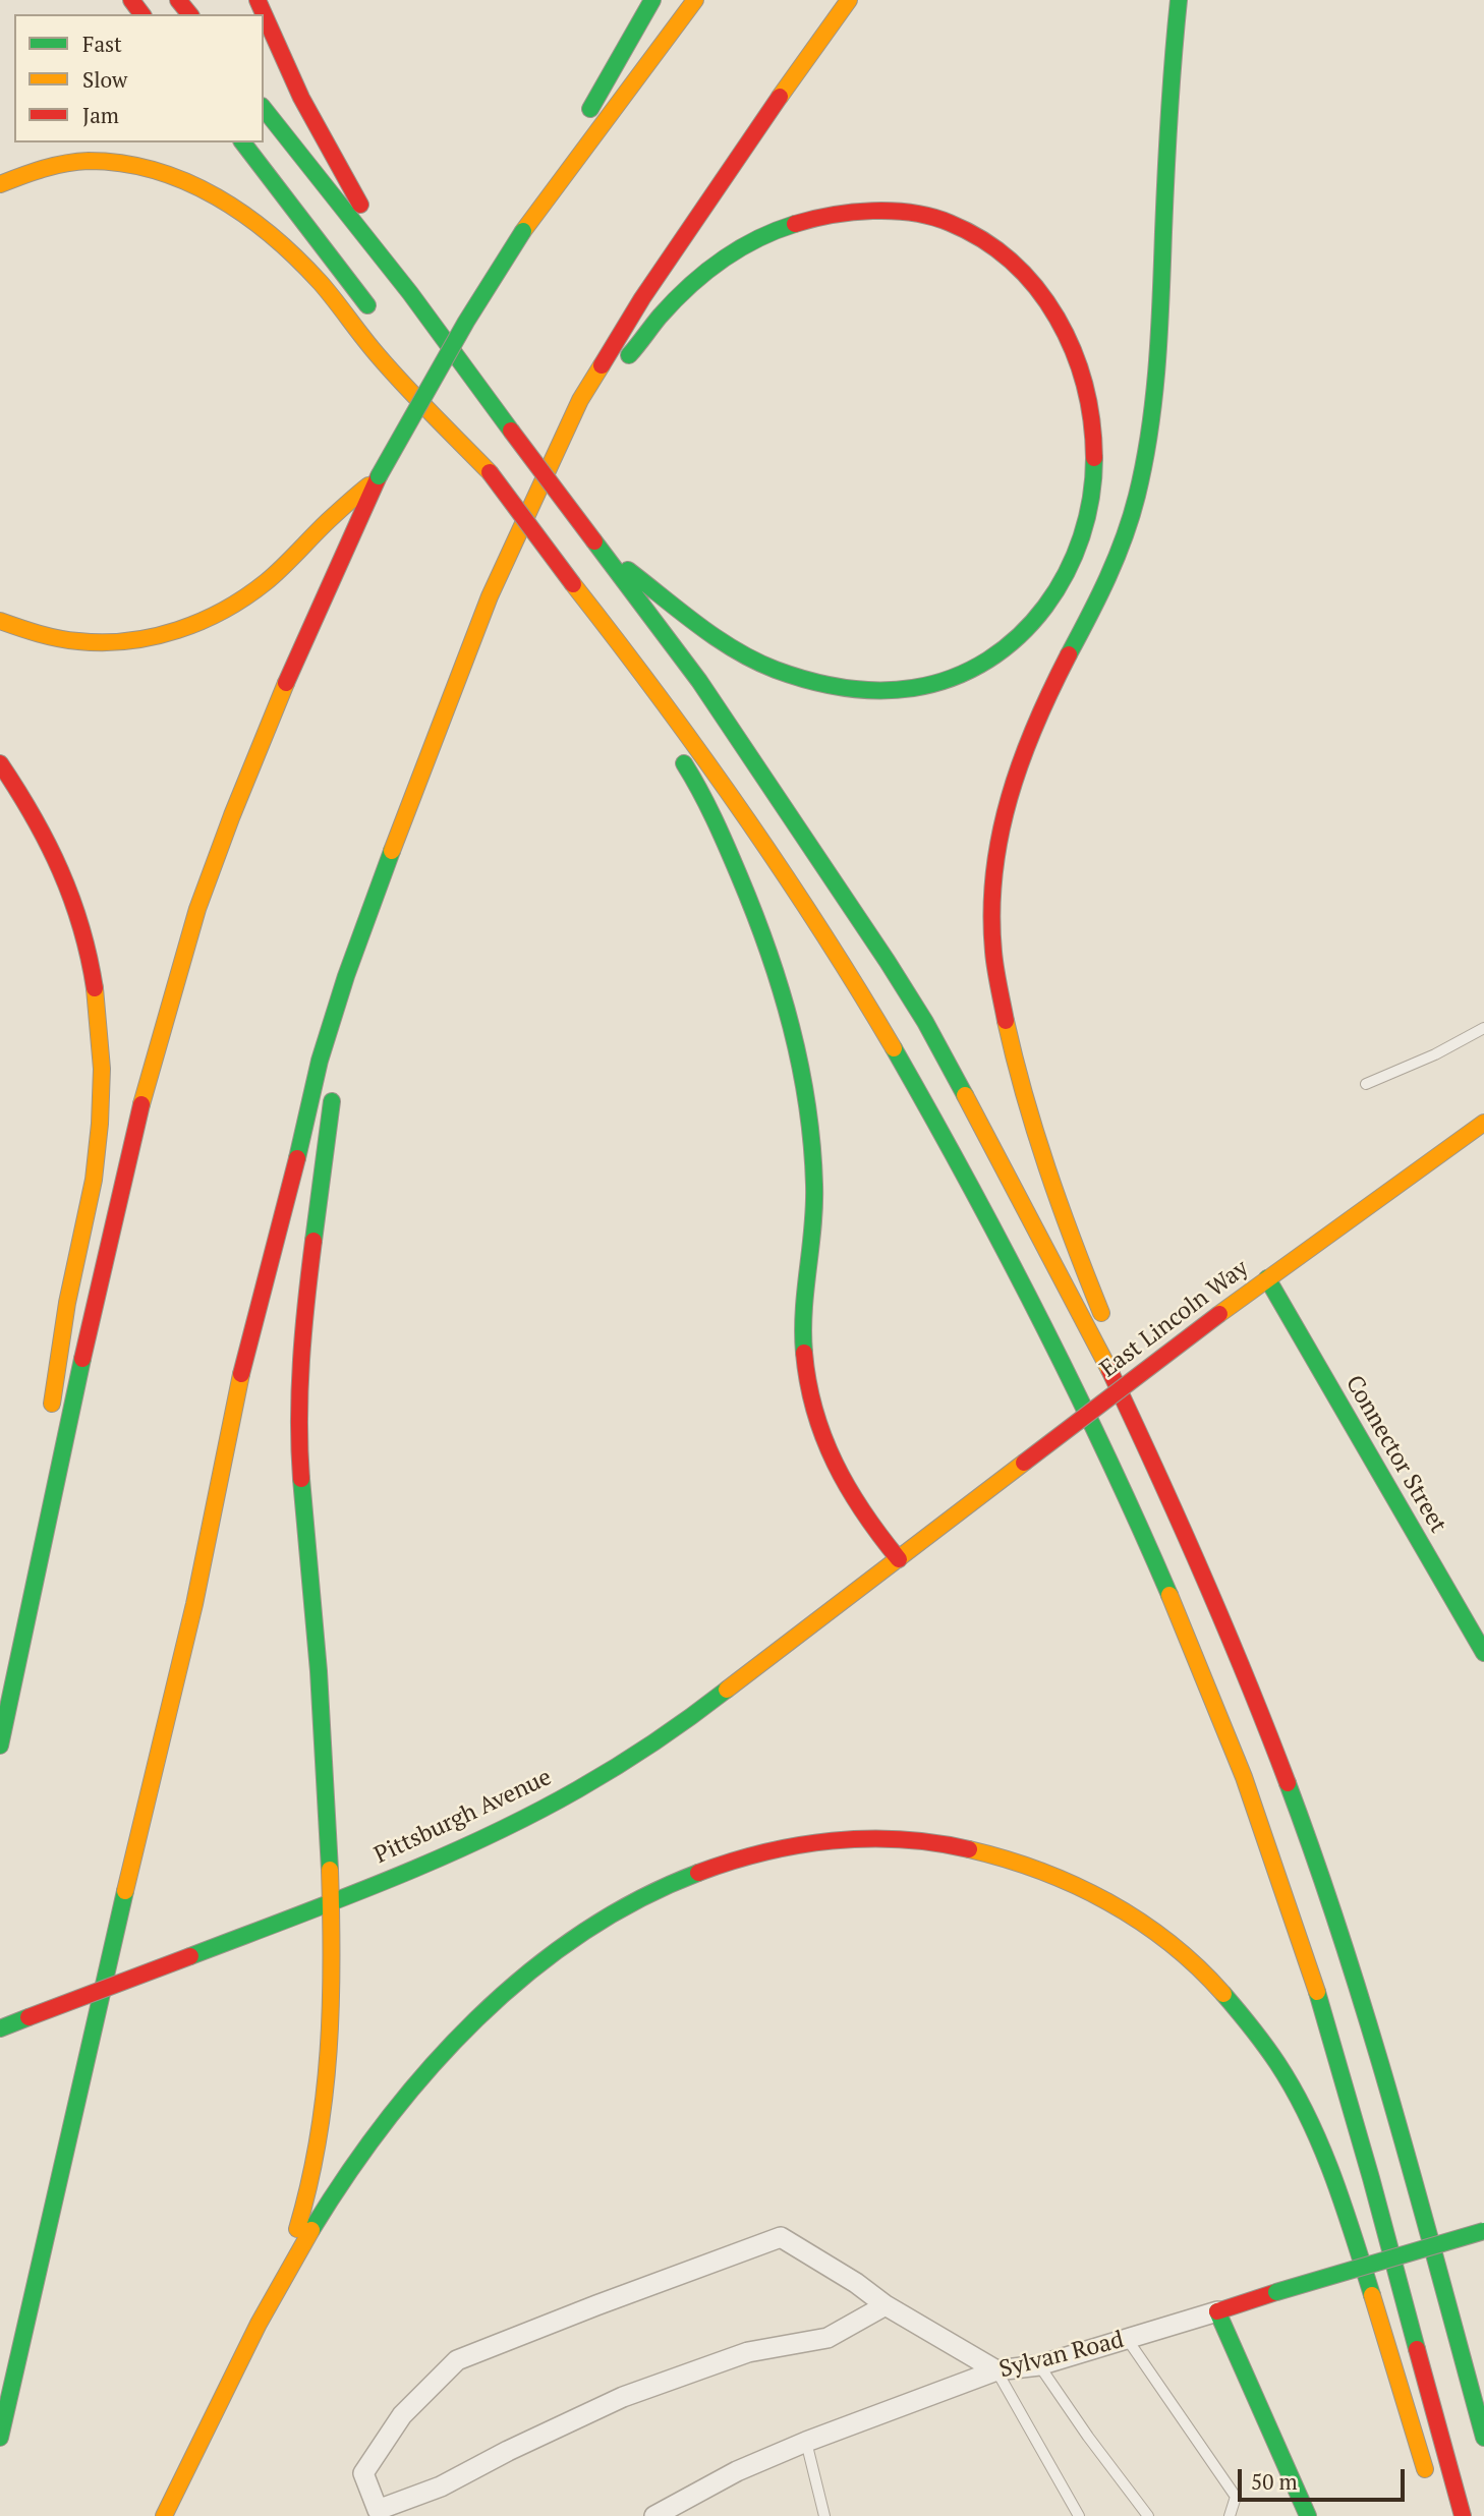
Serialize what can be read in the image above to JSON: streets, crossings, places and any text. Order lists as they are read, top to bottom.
{
  "streets": {
    "main road": [
      "East Lincoln Way",
      "Connector Street",
      "Pittsburgh Avenue",
      "Sylvan Road"
    ]
  },
  "crossings": [
    ["East Lincoln Way", "Connector Street"],
    ["East Lincoln Way", "Pittsburgh Avenue"]
  ],
  "legend": ["Fast", "Slow", "Jam"],
  "scale_bar": "50 m"
}
